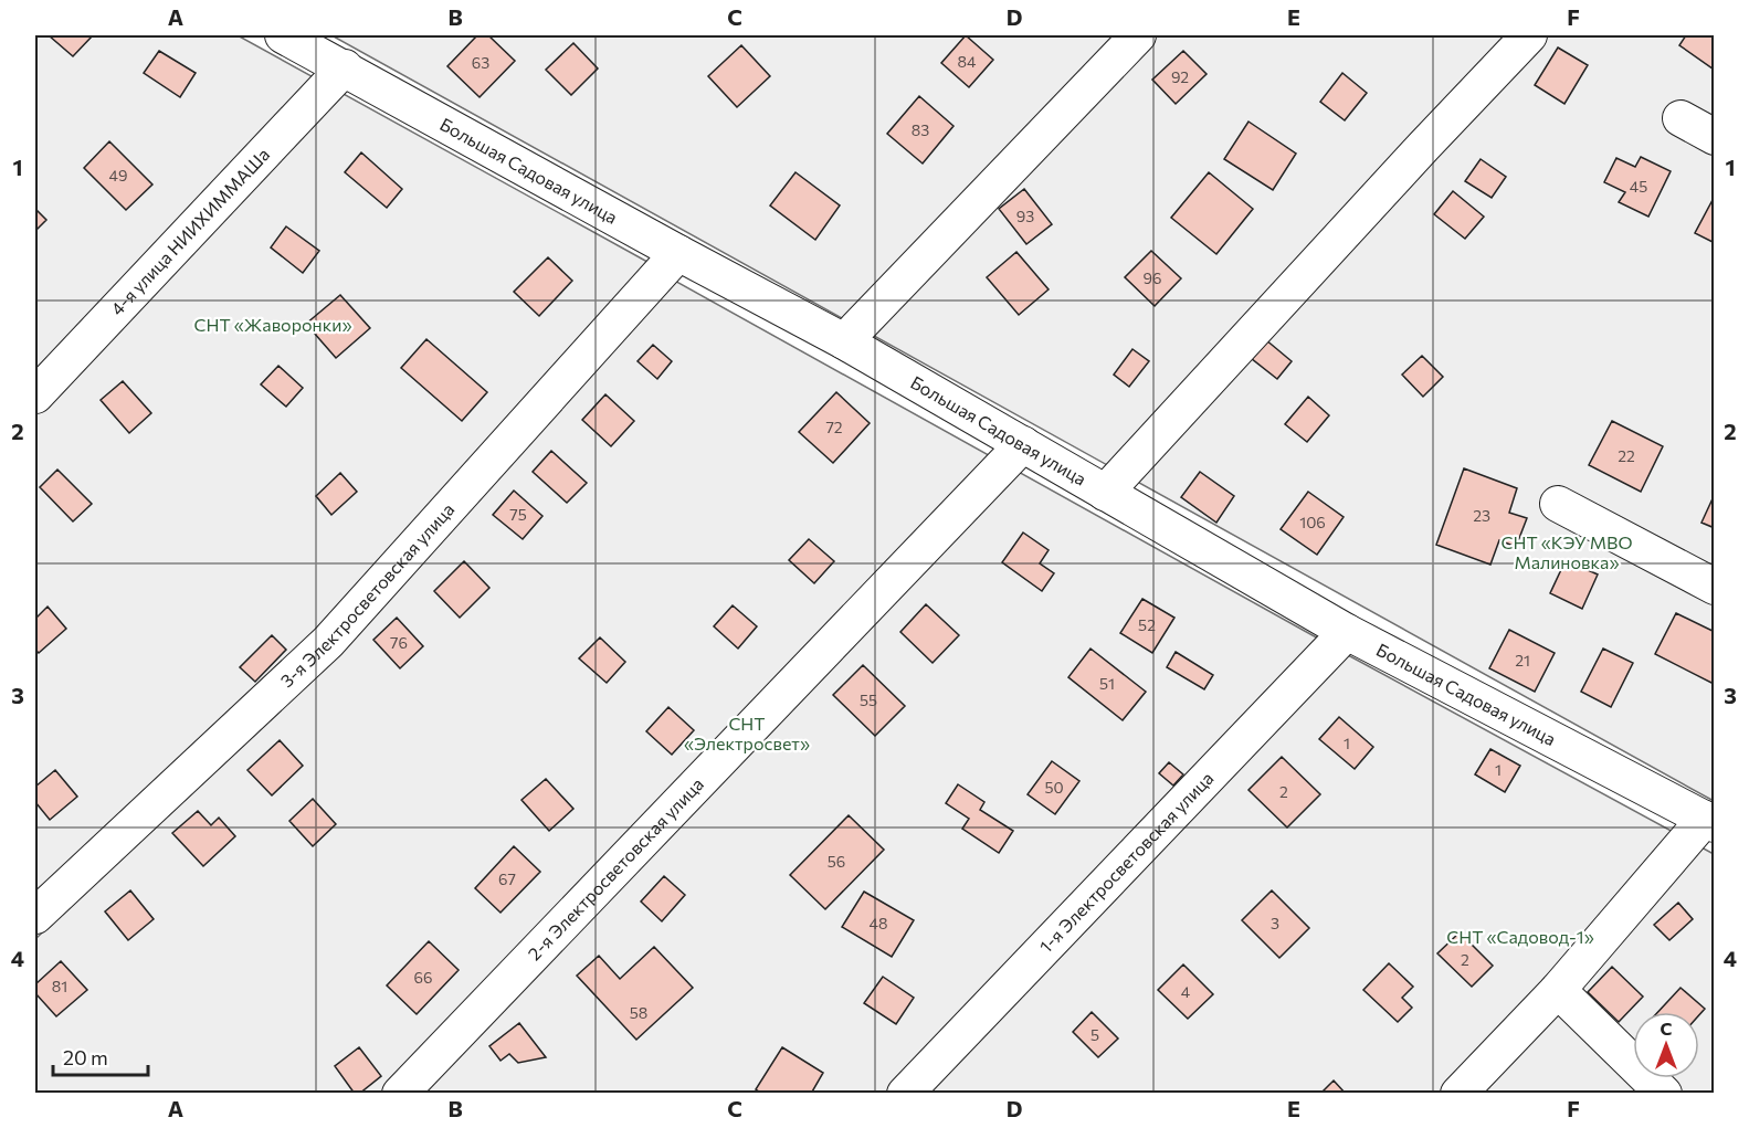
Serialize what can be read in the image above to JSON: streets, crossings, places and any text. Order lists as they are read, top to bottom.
{
  "streets": {
    "street": [
      "Большая Садовая улица",
      "4-я улица НИИХИММАШа",
      "3-я Электросветовская улица",
      "1-я Электросветовская улица",
      "2-я Электросветовская улица"
    ]
  },
  "crossings": [
    ["Большая Садовая улица", "4-я улица НИИХИММАШа"],
    ["Большая Садовая улица", "3-я Электросветовская улица"],
    ["Большая Садовая улица", "1-я Электросветовская улица"],
    ["Большая Садовая улица", "2-я Электросветовская улица"]
  ],
  "parks": [
    "СНТ «Жаворонки»",
    "СНТ «КЭУ МВО Малиновка»",
    "СНТ «Электросвет»",
    "СНТ «Садовод-1»"
  ],
  "house_numbers": [
    "84",
    "63",
    "92",
    "83",
    "49",
    "45",
    "93",
    "96",
    "72",
    "22",
    "75",
    "23",
    "106",
    "52",
    "76",
    "21",
    "51",
    "55",
    "1",
    "1",
    "50",
    "2",
    "56",
    "67",
    "48",
    "3",
    "2",
    "66",
    "81",
    "4",
    "58",
    "5"
  ],
  "scale_bar": "20 m",
  "north": "top",
  "grid": {
    "columns": [
      "A",
      "B",
      "C",
      "D",
      "E",
      "F"
    ],
    "rows": [
      "1",
      "2",
      "3",
      "4"
    ]
  }
}
